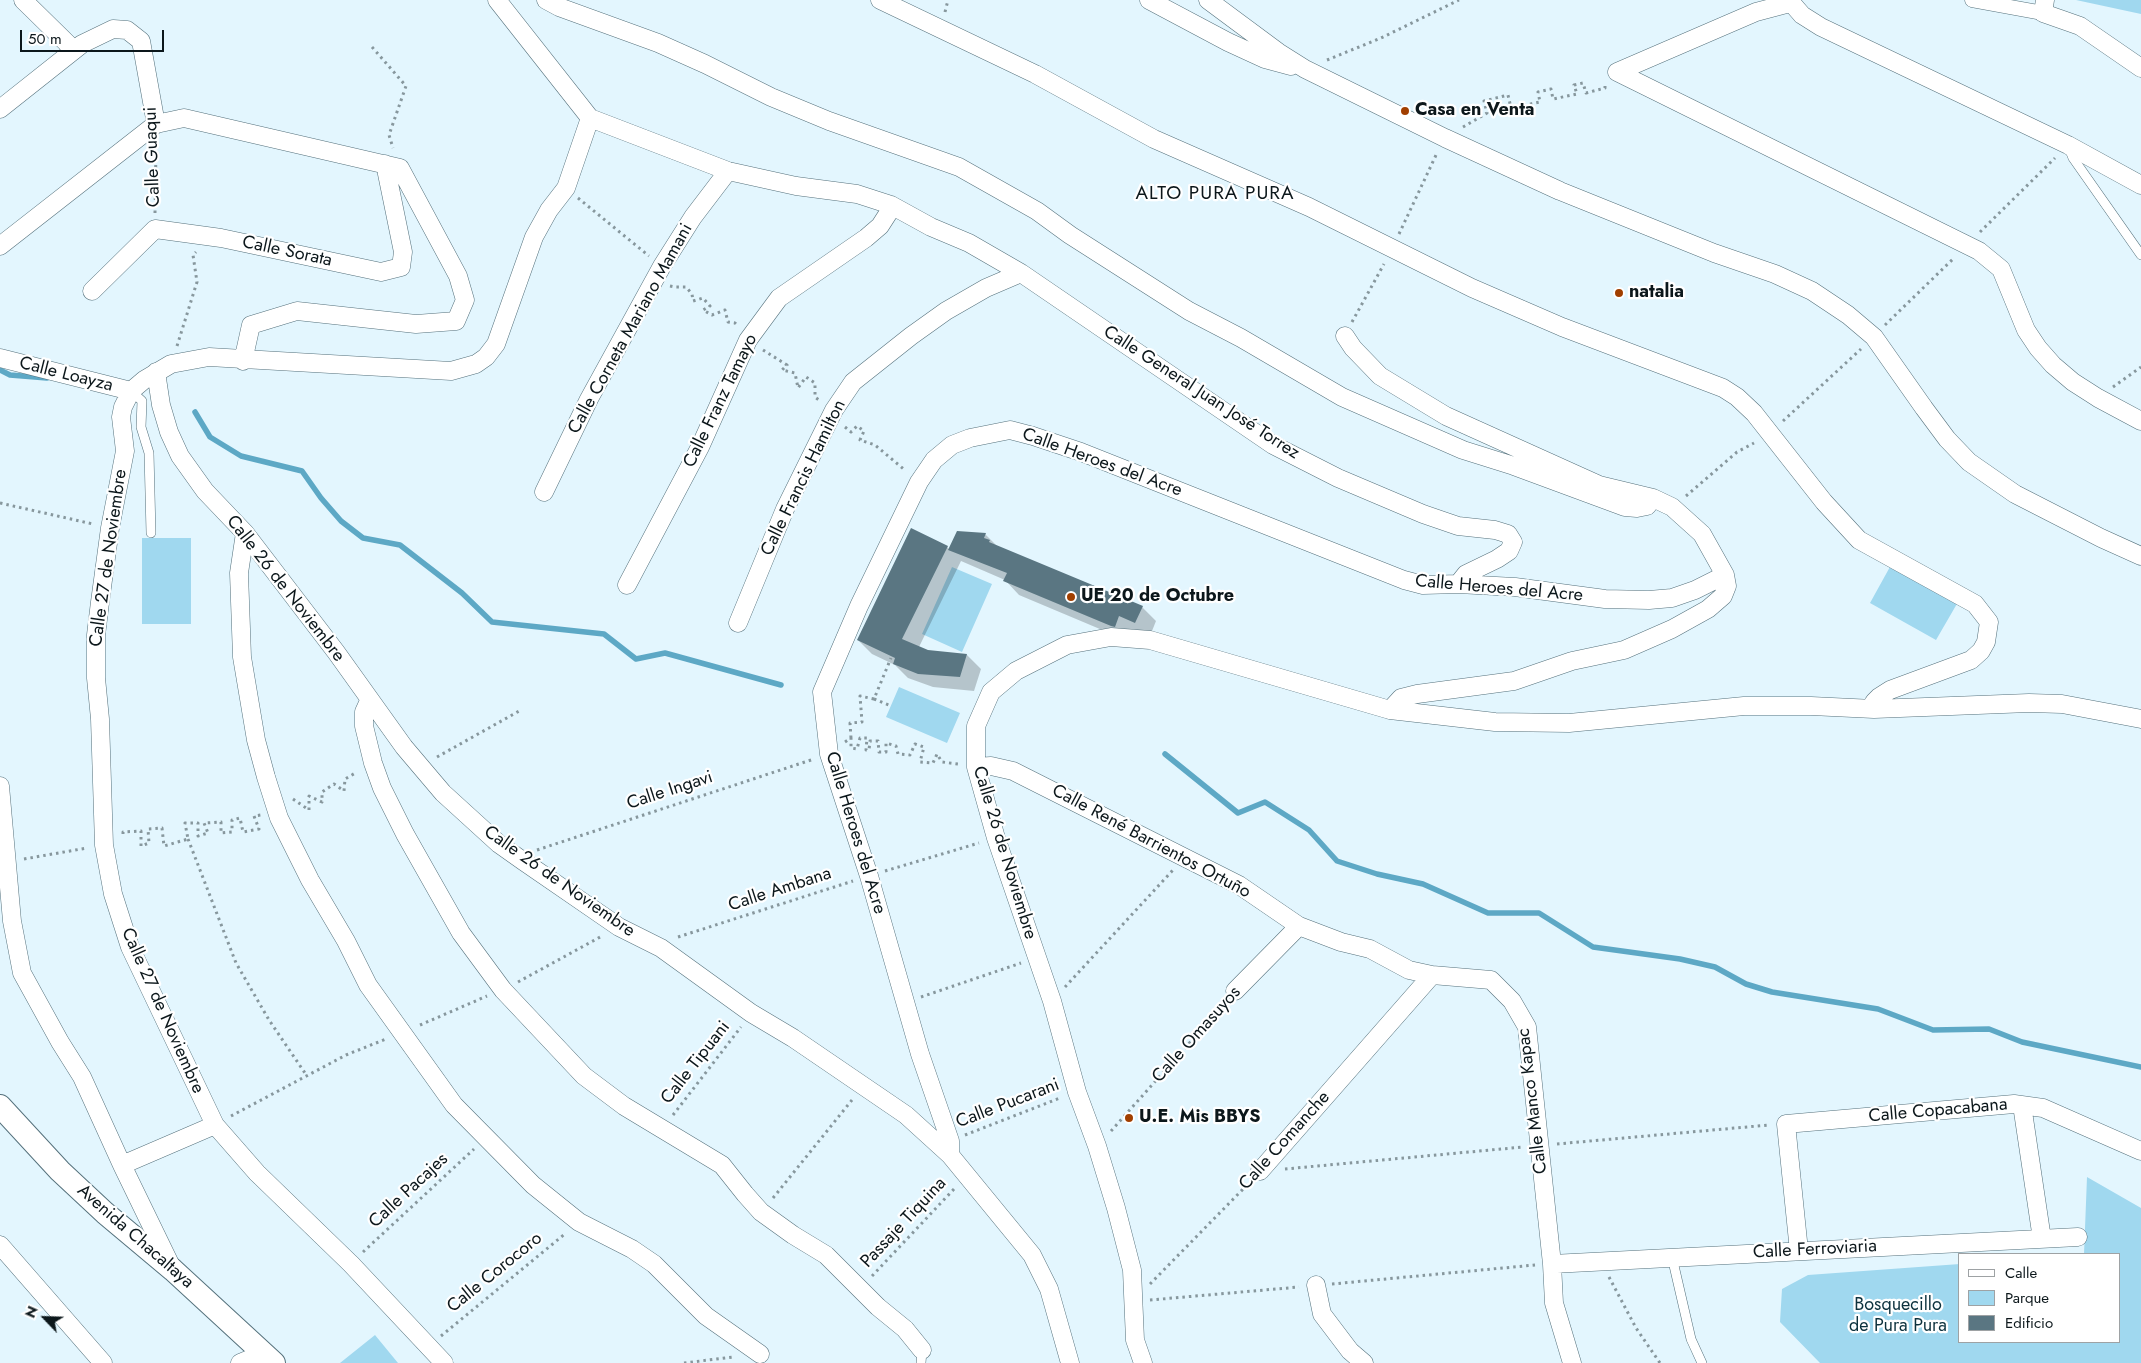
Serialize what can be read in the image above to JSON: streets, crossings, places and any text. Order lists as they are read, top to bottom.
{
  "streets": {
    "street": [
      "Calle Guaqui",
      "Calle Sorata",
      "Calle Corneta Mariano Mamani",
      "Calle Loayza",
      "Calle General Juan José Torrez",
      "Calle Franz Tamayo",
      "Calle Heroes del Acre",
      "Calle Francis Hamilton",
      "Calle 27 de Noviembre",
      "Calle 26 de Noviembre",
      "Calle René Barrientos Ortuño",
      "Calle Omasuyos",
      "Calle Manco Kapac",
      "Calle Copacabana",
      "Calle Comanche",
      "Avenida Chacaltaya",
      "Calle Ferroviaria"
    ],
    "path": [
      "Calle Ingavi",
      "Calle Ambana",
      "Calle Tipuani",
      "Calle Pucarani",
      "Calle Pacajes",
      "Passaje Tiquina",
      "Calle Corocoro"
    ]
  },
  "crossings": [
    ["Calle Guaqui", "Calle Sorata"],
    ["Calle Corneta Mariano Mamani", "Calle General Juan José Torrez"],
    ["Calle Loayza", "Calle 27 de Noviembre"],
    ["Calle General Juan José Torrez", "Calle Franz Tamayo"],
    ["Calle General Juan José Torrez", "Calle Heroes del Acre"],
    ["Calle General Juan José Torrez", "Calle Francis Hamilton"],
    ["Calle Heroes del Acre", "Calle 26 de Noviembre"],
    ["Calle Heroes del Acre", "Calle Ingavi"],
    ["Calle Heroes del Acre", "Calle Ambana"],
    ["Calle Heroes del Acre", "Calle Pucarani"],
    ["Calle 27 de Noviembre", "Calle Pacajes"],
    ["Calle 27 de Noviembre", "Calle Corocoro"],
    ["Calle 26 de Noviembre", "Calle Ingavi"],
    ["Calle 26 de Noviembre", "Calle René Barrientos Ortuño"],
    ["Calle 26 de Noviembre", "Calle Ambana"],
    ["Calle 26 de Noviembre", "Calle Omasuyos"],
    ["Calle 26 de Noviembre", "Calle Tipuani"],
    ["Calle 26 de Noviembre", "Calle Pucarani"],
    ["Calle 26 de Noviembre", "Calle Comanche"],
    ["Calle 26 de Noviembre", "Passaje Tiquina"],
    ["Calle René Barrientos Ortuño", "Calle Omasuyos"],
    ["Calle René Barrientos Ortuño", "Calle Manco Kapac"],
    ["Calle René Barrientos Ortuño", "Calle Comanche"],
    ["Calle Manco Kapac", "Calle Comanche"],
    ["Calle Manco Kapac", "Calle Ferroviaria"],
    ["Calle Copacabana", "Calle Ferroviaria"]
  ],
  "districts": ["ALTO PURA PURA"],
  "parks": ["Bosquecillo de Pura Pura"],
  "places": [
    "Casa en Venta",
    "natalia",
    "UE 20 de Octubre",
    "U.E. Mis BBYS"
  ],
  "legend": ["Calle", "Parque", "Edificio"],
  "scale_bar": "50 m",
  "north": "top left"
}
